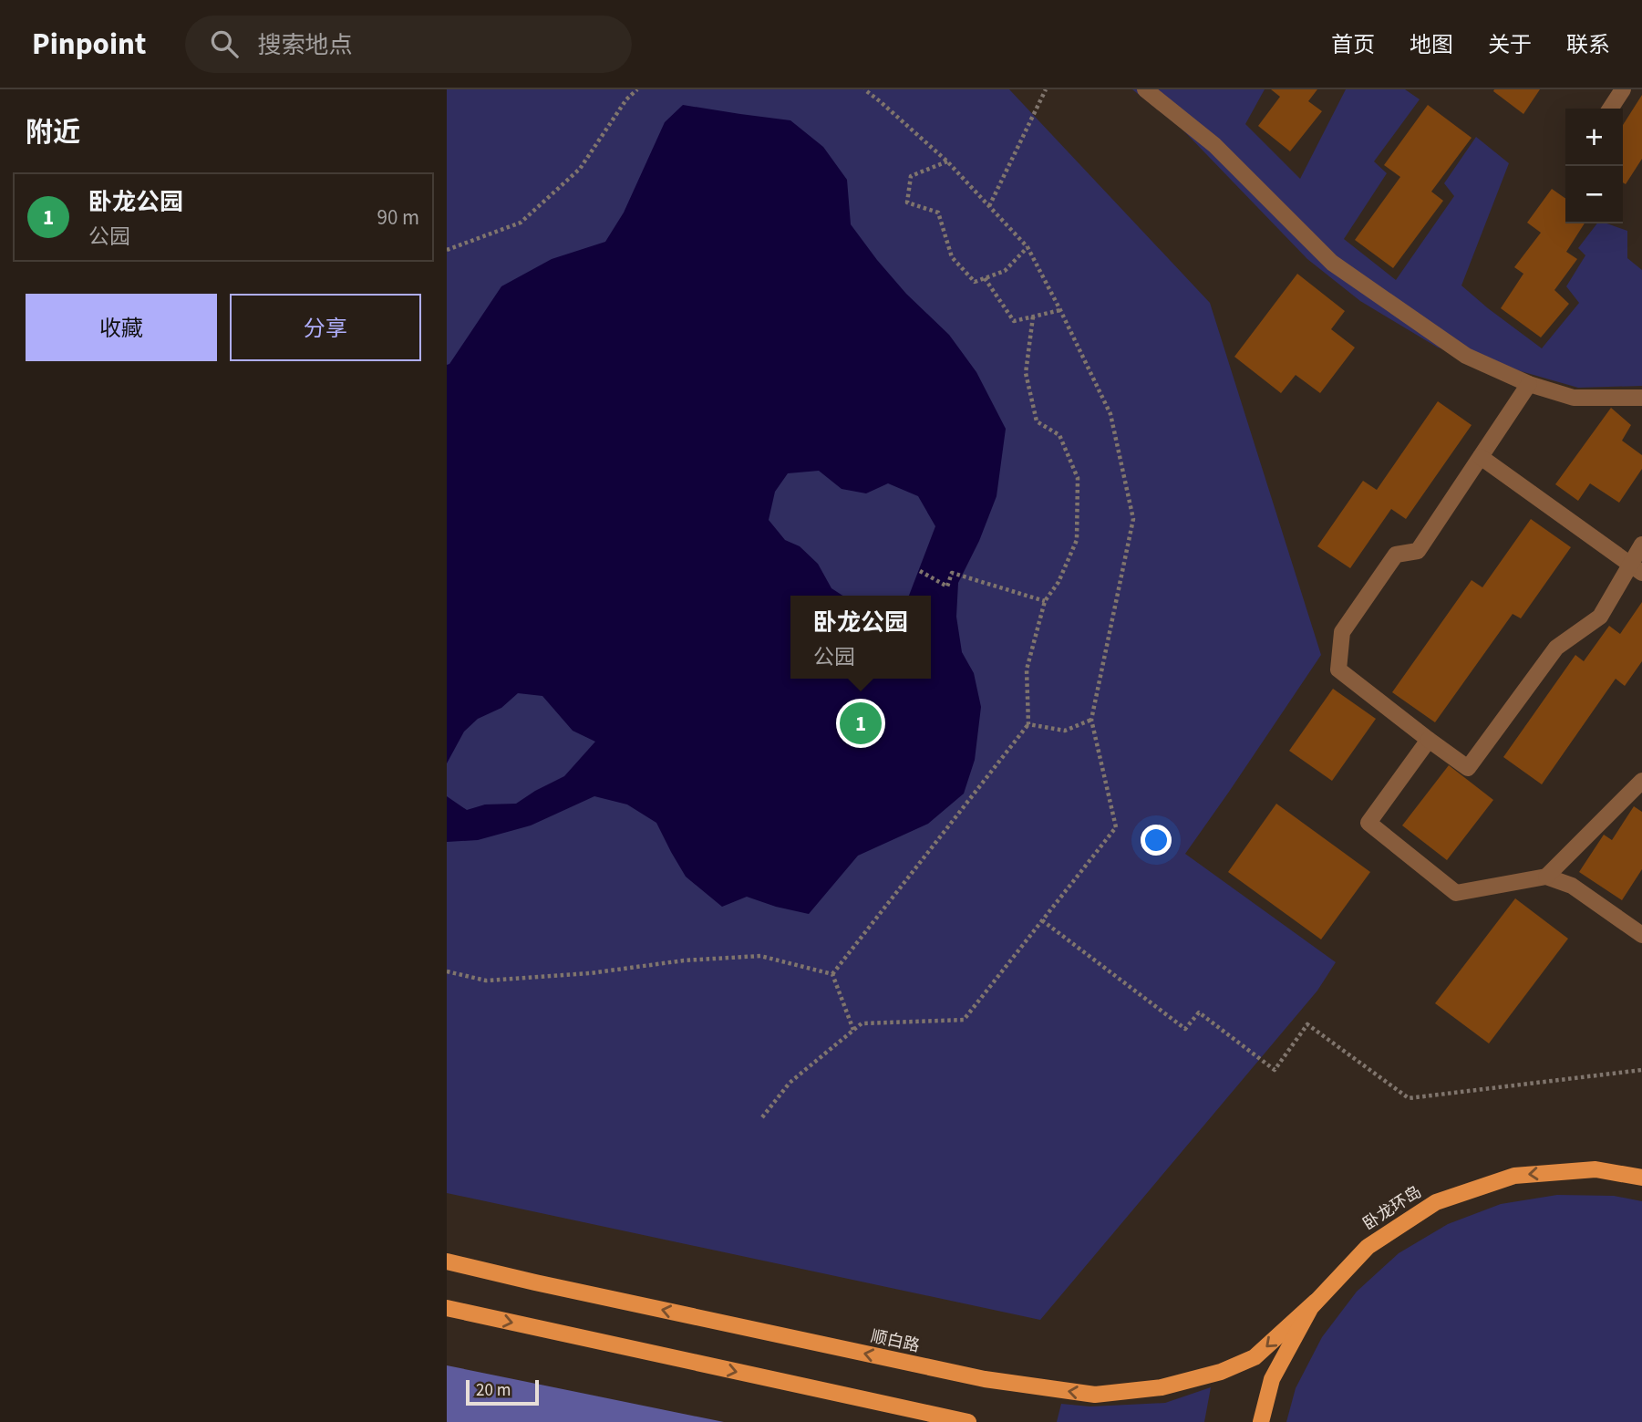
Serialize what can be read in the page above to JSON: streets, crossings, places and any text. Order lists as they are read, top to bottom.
{
  "streets": {
    "main road": ["卧龙环岛", "顺白路"]
  },
  "crossings": [
    ["卧龙环岛", "顺白路"]
  ],
  "one_way": ["卧龙环岛"],
  "scale_bar": "20 m",
  "page": {
    "header": "Pinpoint",
    "search": "搜索地点",
    "nav": [
      "首页",
      "地图",
      "关于",
      "联系"
    ],
    "heading": "附近",
    "map_buttons": ["+", "−"],
    "list": [
      {
        "mark": "1",
        "name": "卧龙公园",
        "note": "公园",
        "value": "90 m"
      }
    ],
    "buttons": ["收藏", "分享"],
    "popup": ["卧龙公园", "公园"],
    "pins": "1",
    "scale": "20 m"
  }
}
